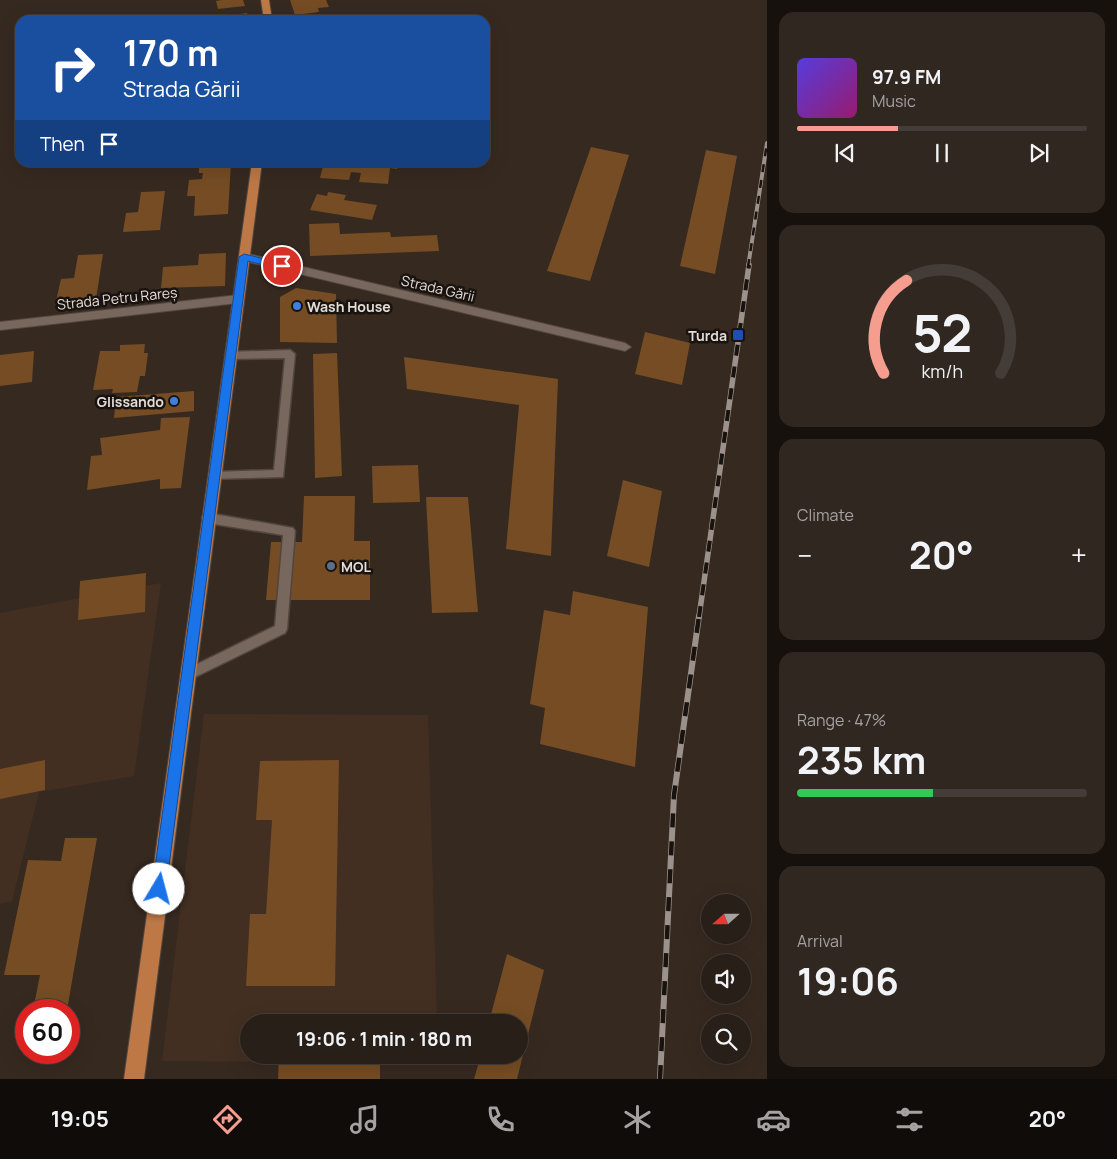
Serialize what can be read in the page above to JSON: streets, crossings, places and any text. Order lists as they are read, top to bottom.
{
  "streets": {
    "street": ["Strada Gării", "Strada Petru Rareș"]
  },
  "places": {
    "other": ["Wash House", "Glissando", "MOL"],
    "transit": ["Turda"]
  },
  "north": "left",
  "page": {
    "turn": ["170 m", "Strada Gării"],
    "song": ["97.9 FM", "Music"],
    "then": "Then",
    "tile": [
      "Climate",
      ["Range · 47%", "235 km"],
      ["Arrival", "19:06"]
    ],
    "heat": ["−", "20°", "+"],
    "limit": "60",
    "trip": "19:06 · 1 min · 180 m",
    "tabs": ["19:05", "20°"],
    "gauge": ["52", "km/h"]
  }
}
